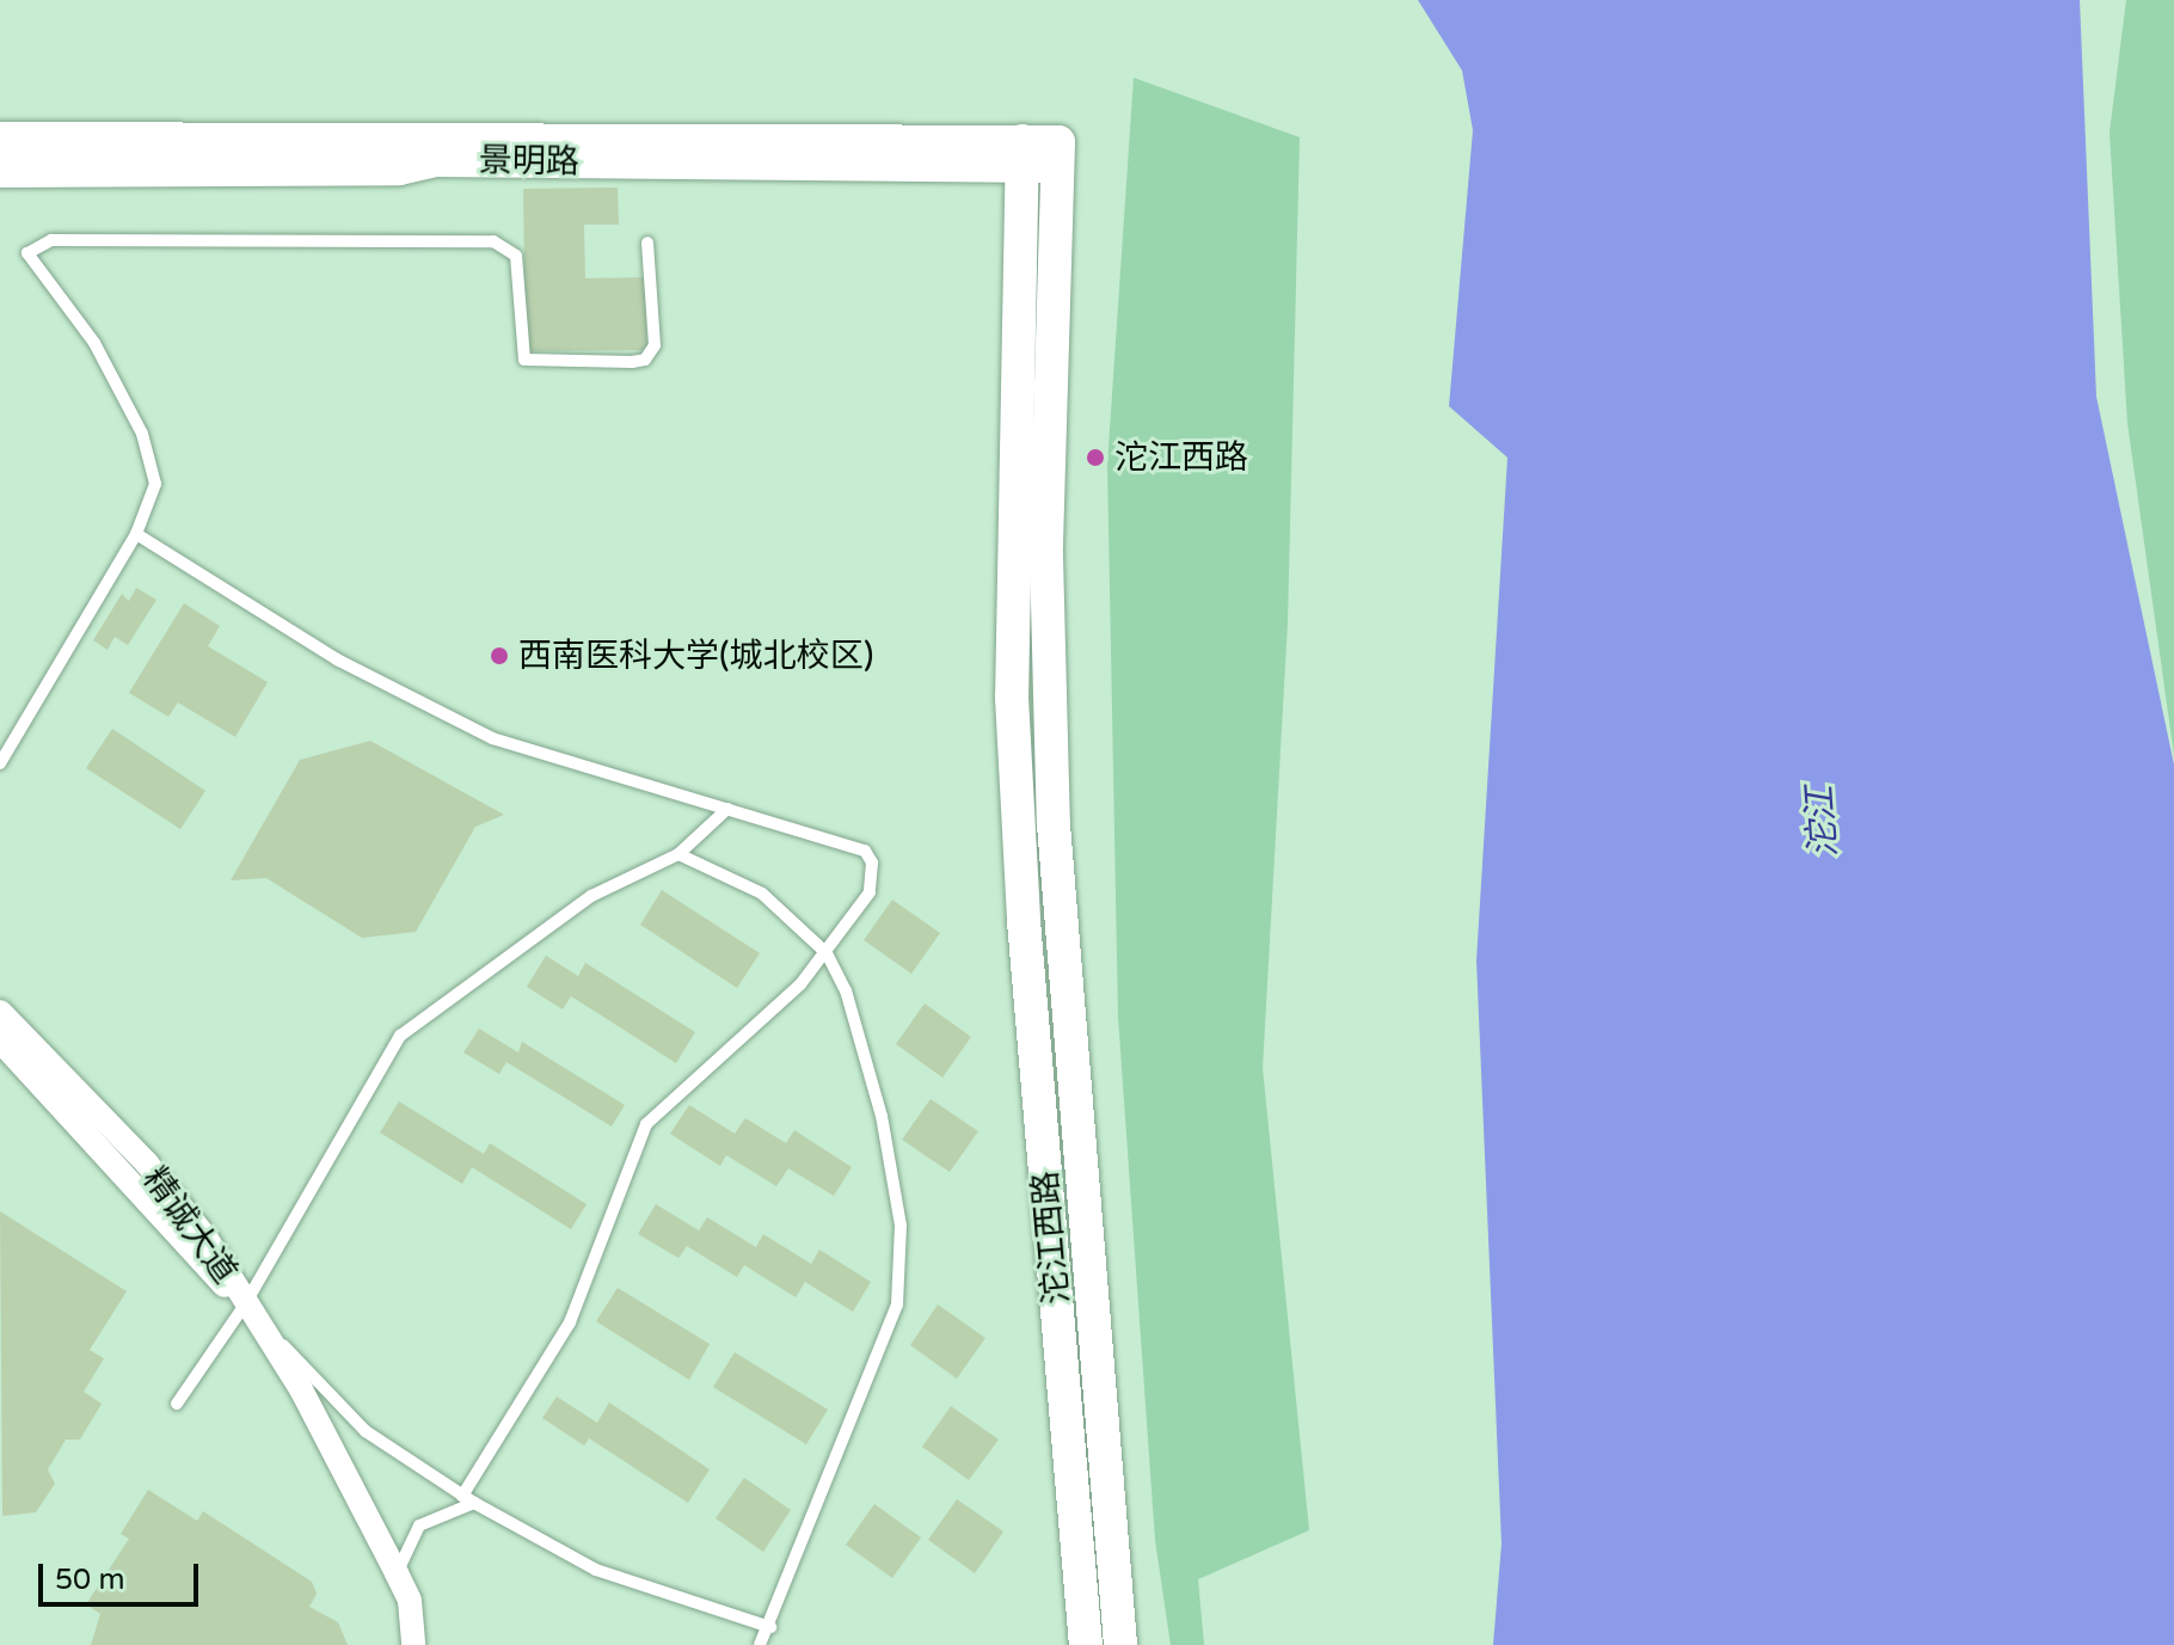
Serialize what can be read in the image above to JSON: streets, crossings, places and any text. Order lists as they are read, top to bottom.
{
  "streets": {
    "main road": ["景明路", "沱江西路"],
    "street": ["精诚大道"]
  },
  "crossings": [
    ["景明路", "沱江西路"]
  ],
  "water": ["沱江"],
  "places": ["沱江西路", "西南医科大学(城北校区)"],
  "scale_bar": "50 m"
}
